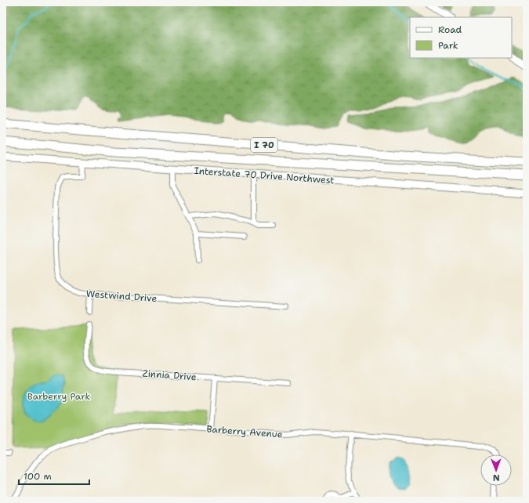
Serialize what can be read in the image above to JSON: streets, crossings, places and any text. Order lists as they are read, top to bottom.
{
  "streets": {
    "highway": ["I 70"],
    "street": [
      "Interstate 70 Drive Northwest",
      "Westwind Drive",
      "Zinnia Drive",
      "Barberry Avenue"
    ]
  },
  "crossings": [
    ["Interstate 70 Drive Northwest", "Westwind Drive"]
  ],
  "parks": ["Barberry Park"],
  "legend": ["Road", "Park"],
  "scale_bar": "100 m",
  "north": "bottom"
}
